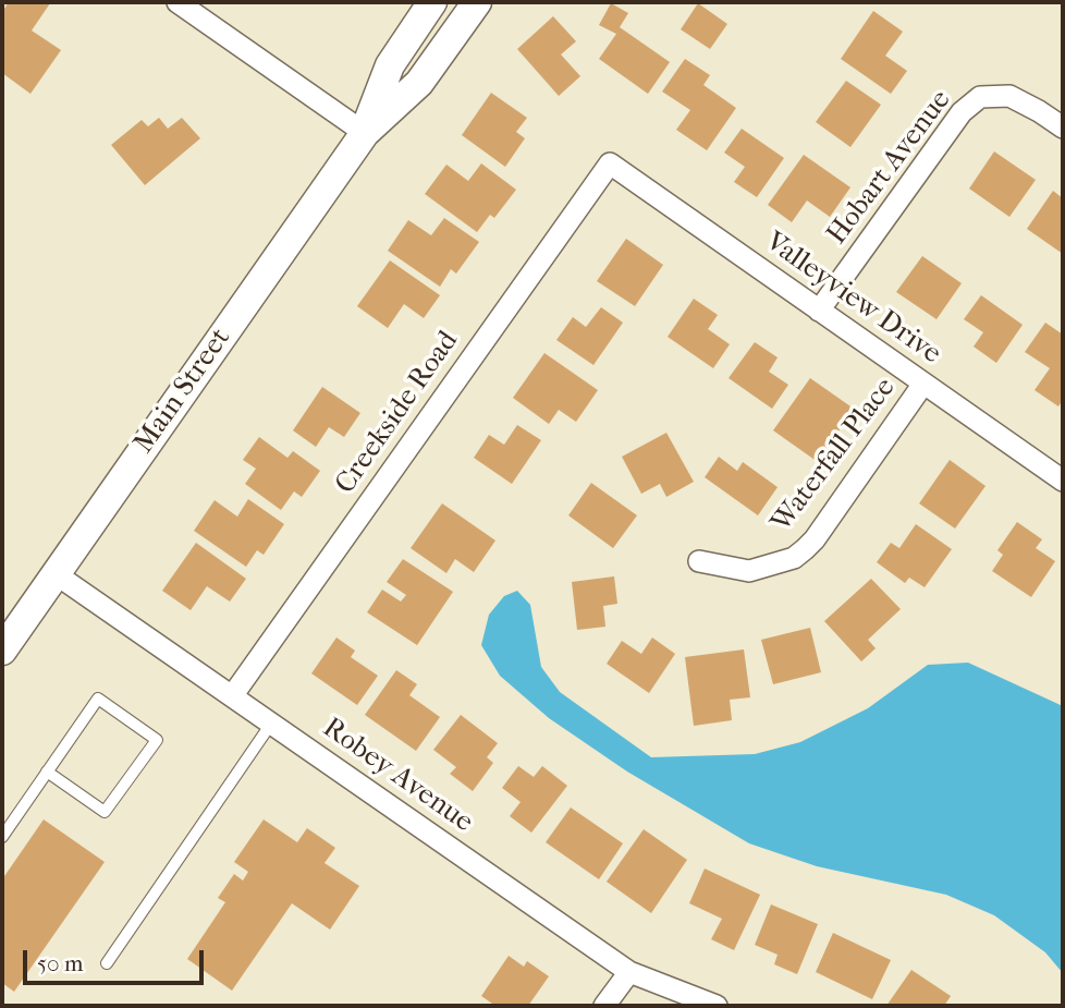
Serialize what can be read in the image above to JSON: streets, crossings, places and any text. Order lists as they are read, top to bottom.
{
  "streets": {
    "main road": ["Main Street"],
    "street": [
      "Hobart Avenue",
      "Valleyview Drive",
      "Creekside Road",
      "Waterfall Place",
      "Robey Avenue"
    ]
  },
  "crossings": [
    ["Hobart Avenue", "Valleyview Drive"],
    ["Valleyview Drive", "Creekside Road"],
    ["Valleyview Drive", "Waterfall Place"],
    ["Main Street", "Robey Avenue"],
    ["Creekside Road", "Robey Avenue"]
  ],
  "scale_bar": "50 m"
}
